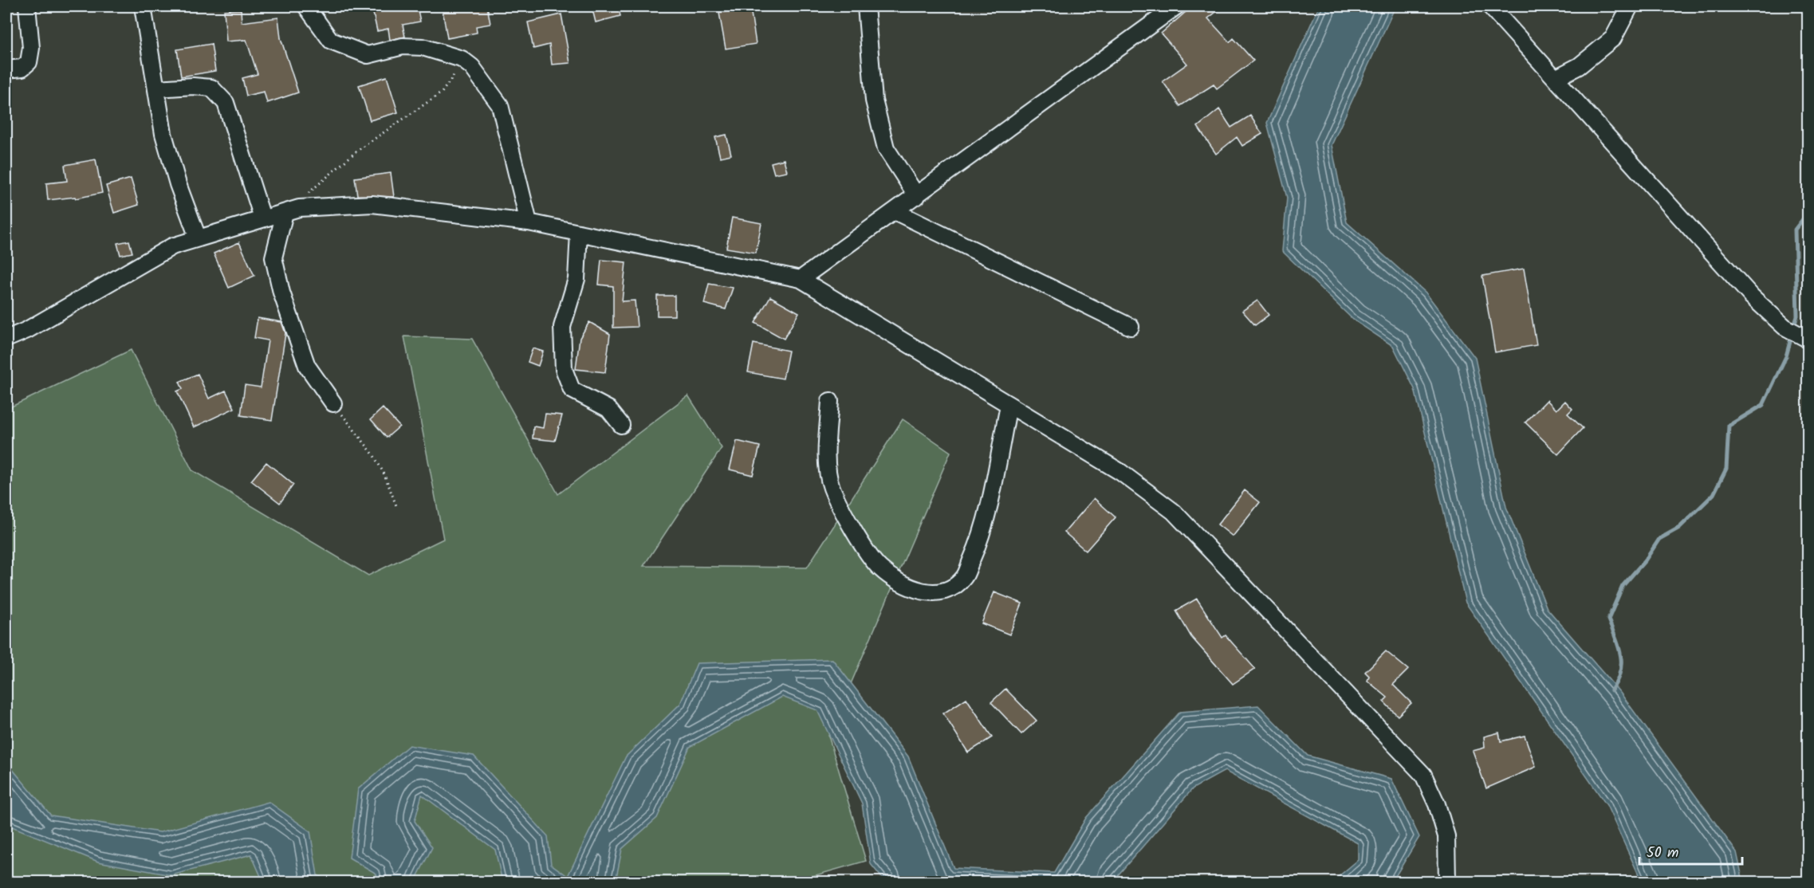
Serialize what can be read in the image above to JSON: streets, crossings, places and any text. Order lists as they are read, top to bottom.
{
  "scale_bar": "50 m"
}
